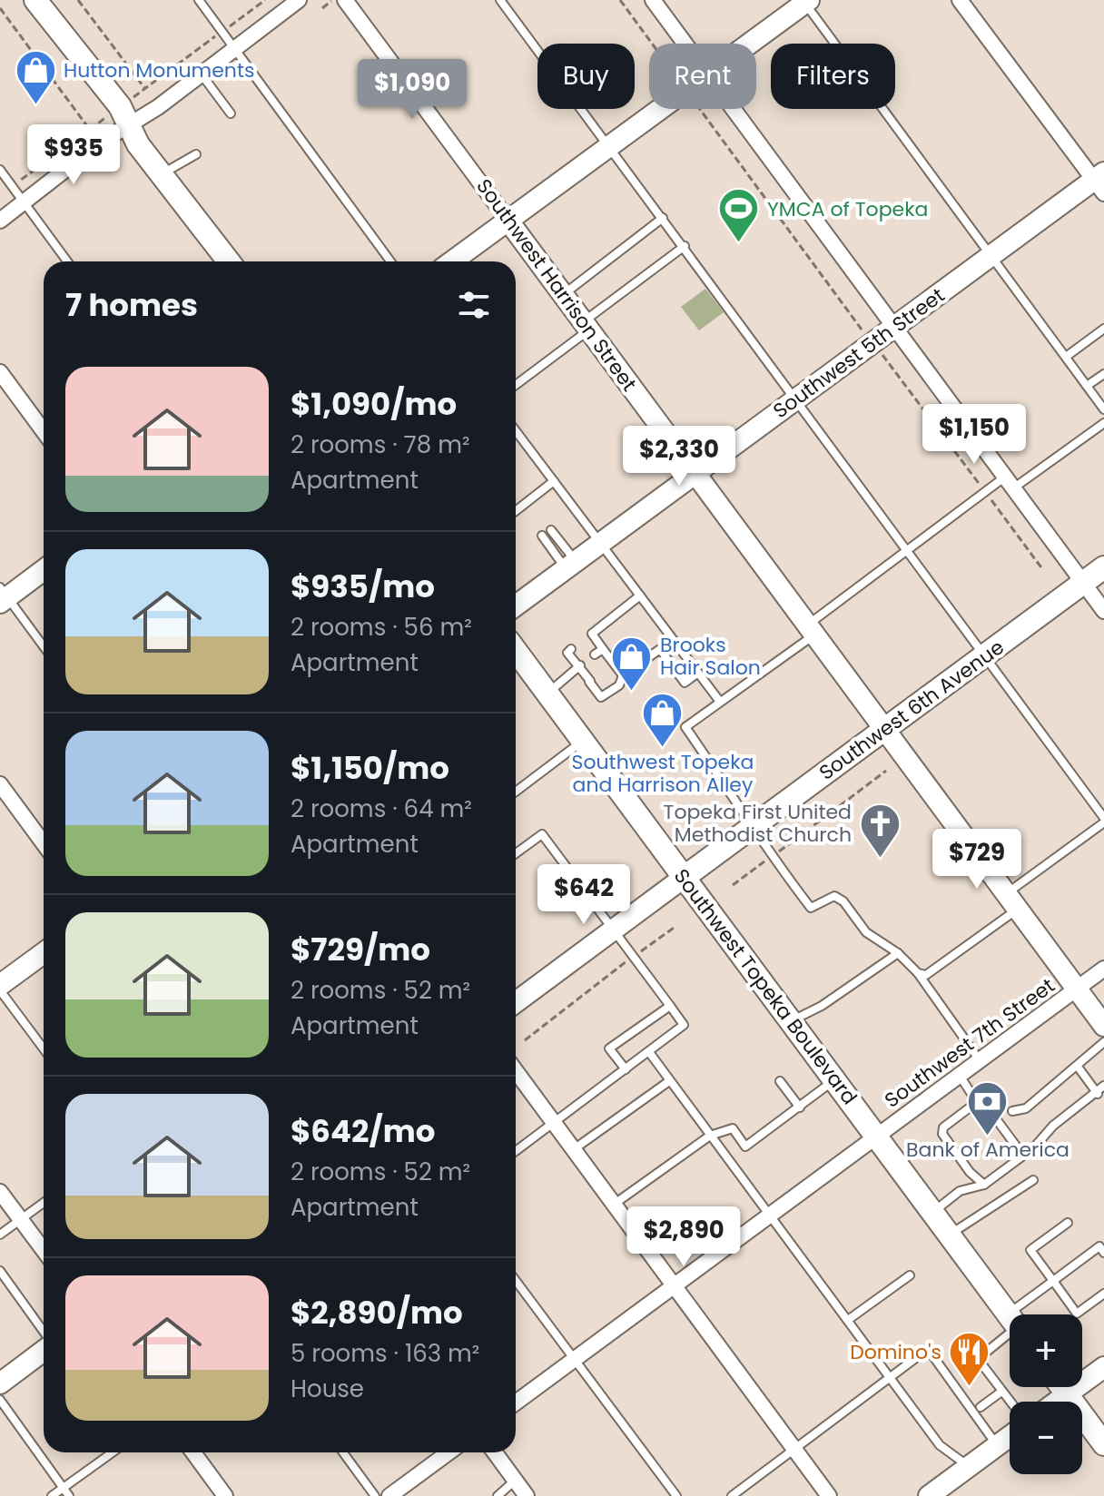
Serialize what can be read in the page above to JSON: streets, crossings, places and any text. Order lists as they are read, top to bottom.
{
  "streets": {
    "main road": ["Southwest 6th Avenue", "Southwest Topeka Boulevard"],
    "street": ["Southwest Harrison Street", "Southwest 5th Street", "Southwest 7th Street"]
  },
  "crossings": [
    ["Southwest Harrison Street", "Southwest 5th Street"],
    ["Southwest Harrison Street", "Southwest 6th Avenue"],
    ["Southwest Harrison Street", "Southwest 7th Street"],
    ["Southwest 6th Avenue", "Southwest Topeka Boulevard"],
    ["Southwest Topeka Boulevard", "Southwest 7th Street"]
  ],
  "places": {
    "shop": ["Hutton Monuments", "Brooks Hair Salon", "Southwest Topeka and Harrison Alley"],
    "sports": ["YMCA of Topeka"],
    "church": ["Topeka First United Methodist Church"],
    "bank": ["Bank of America"],
    "restaurant": ["Domino's"]
  },
  "page": {
    "chip": ["Buy", "Rent", "Filters"],
    "price": [
      "$1,090",
      "$935",
      "$1,150",
      "$2,330",
      "$729",
      "$642",
      "$2,890"
    ],
    "heading": "7 homes",
    "list": [
      {
        "name": "$1,090/mo",
        "note": "2 rooms · 78 m² · Apartment"
      },
      {
        "name": "$935/mo",
        "note": "2 rooms · 56 m² · Apartment"
      },
      {
        "name": "$1,150/mo",
        "note": "2 rooms · 64 m² · Apartment"
      },
      {
        "name": "$729/mo",
        "note": "2 rooms · 52 m² · Apartment"
      },
      {
        "name": "$642/mo",
        "note": "2 rooms · 52 m² · Apartment"
      },
      {
        "name": "$2,890/mo",
        "note": "5 rooms · 163 m² · House"
      }
    ],
    "map_buttons": ["+", "−"]
  }
}
